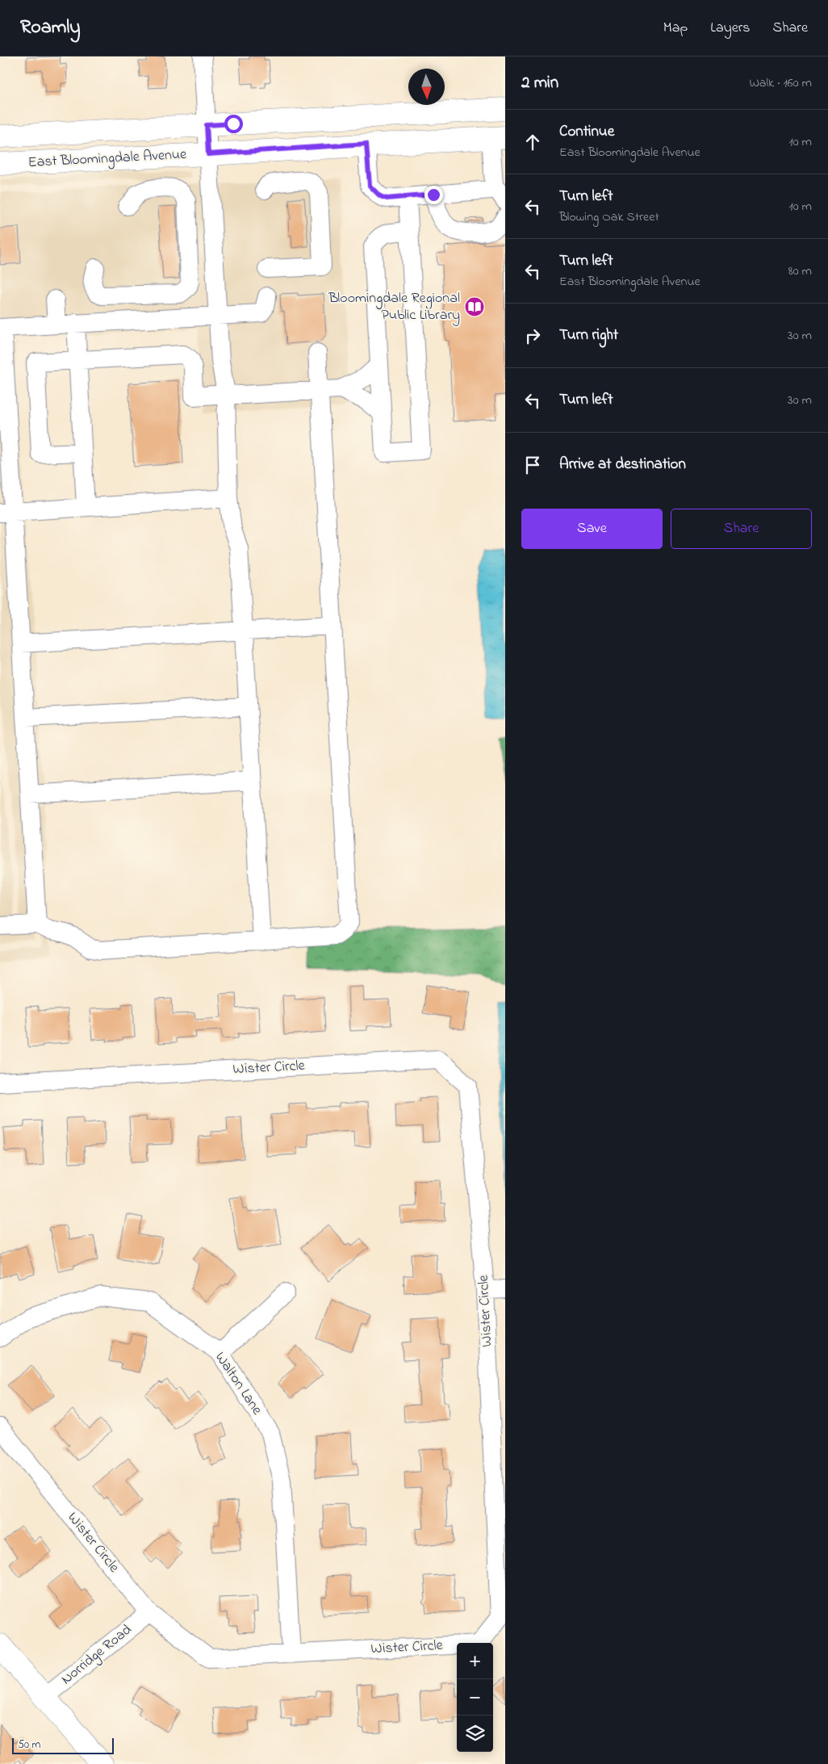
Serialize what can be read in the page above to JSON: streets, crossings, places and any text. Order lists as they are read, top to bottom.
{
  "streets": {
    "main road": ["East Bloomingdale Avenue"],
    "street": ["Wister Circle", "Walton Lane", "Norridge Road"]
  },
  "crossings": [
    ["Wister Circle", "Walton Lane"],
    ["Wister Circle", "Norridge Road"]
  ],
  "places": {
    "library": ["Bloomingdale Regional Public Library"]
  },
  "scale_bar": "50 m",
  "north": "bottom",
  "page": {
    "header": "Roamly",
    "nav": ["Map", "Layers", "Share"],
    "heading": ["2 min", "Walk · 160 m"],
    "list": [
      ["Continue", "East Bloomingdale Avenue", "10 m"],
      ["Turn left", "Blowing Oak Street", "10 m"],
      ["Turn left", "East Bloomingdale Avenue", "80 m"],
      ["Turn right", "30 m"],
      ["Turn left", "30 m"],
      "Arrive at destination"
    ],
    "buttons": ["Save", "Share"],
    "map_buttons": ["+", "−"],
    "scale": "50 m"
  }
}
